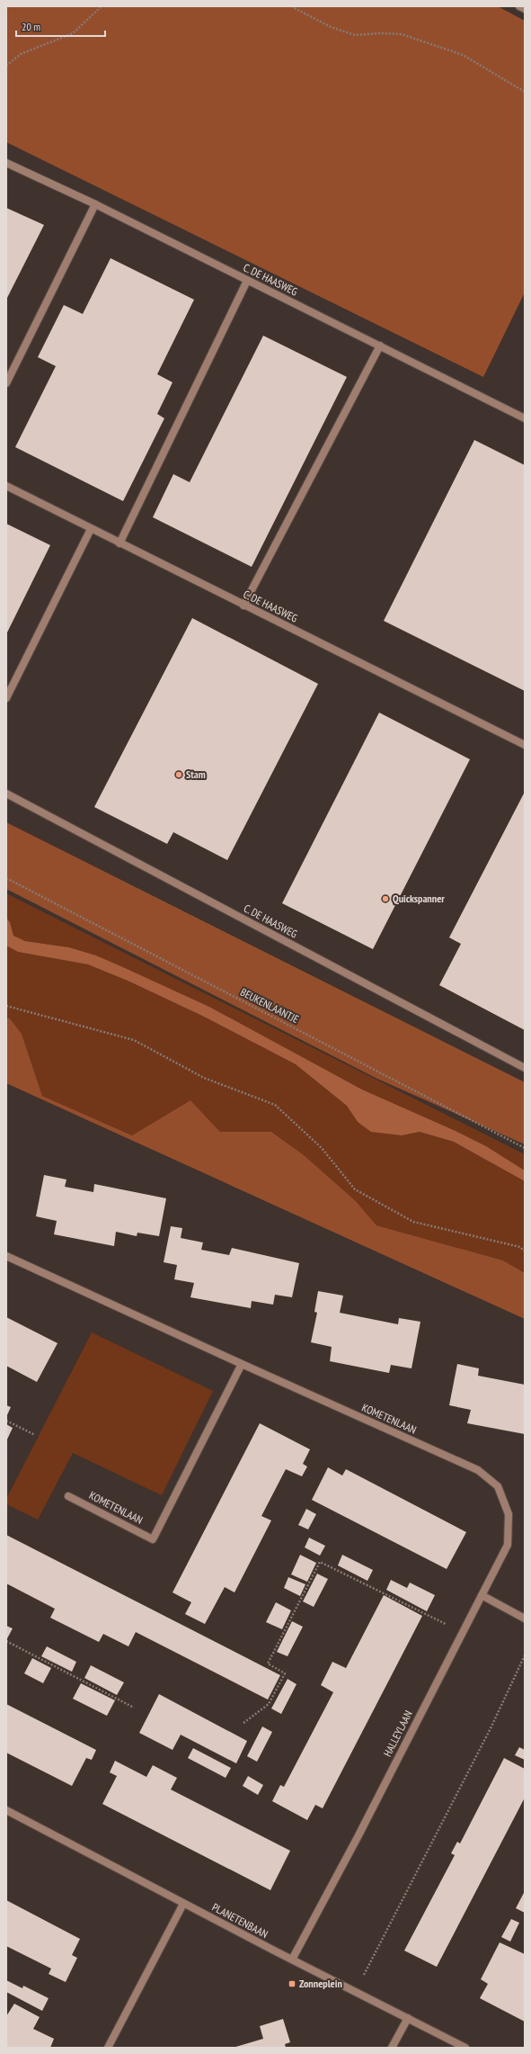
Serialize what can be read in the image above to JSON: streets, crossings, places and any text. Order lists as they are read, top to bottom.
{
  "streets": {
    "street": [
      "C. DE HAASWEG",
      "KOMETENLAAN",
      "HALLEYLAAN",
      "PLANETENBAAN"
    ],
    "path": ["BEUKENLAANTJE"]
  },
  "crossings": [
    ["KOMETENLAAN", "HALLEYLAAN"],
    ["HALLEYLAAN", "PLANETENBAAN"]
  ],
  "places": {
    "other": ["Stam", "Quickspanner"],
    "transit": ["Zonneplein"]
  },
  "scale_bar": "20 m"
}
